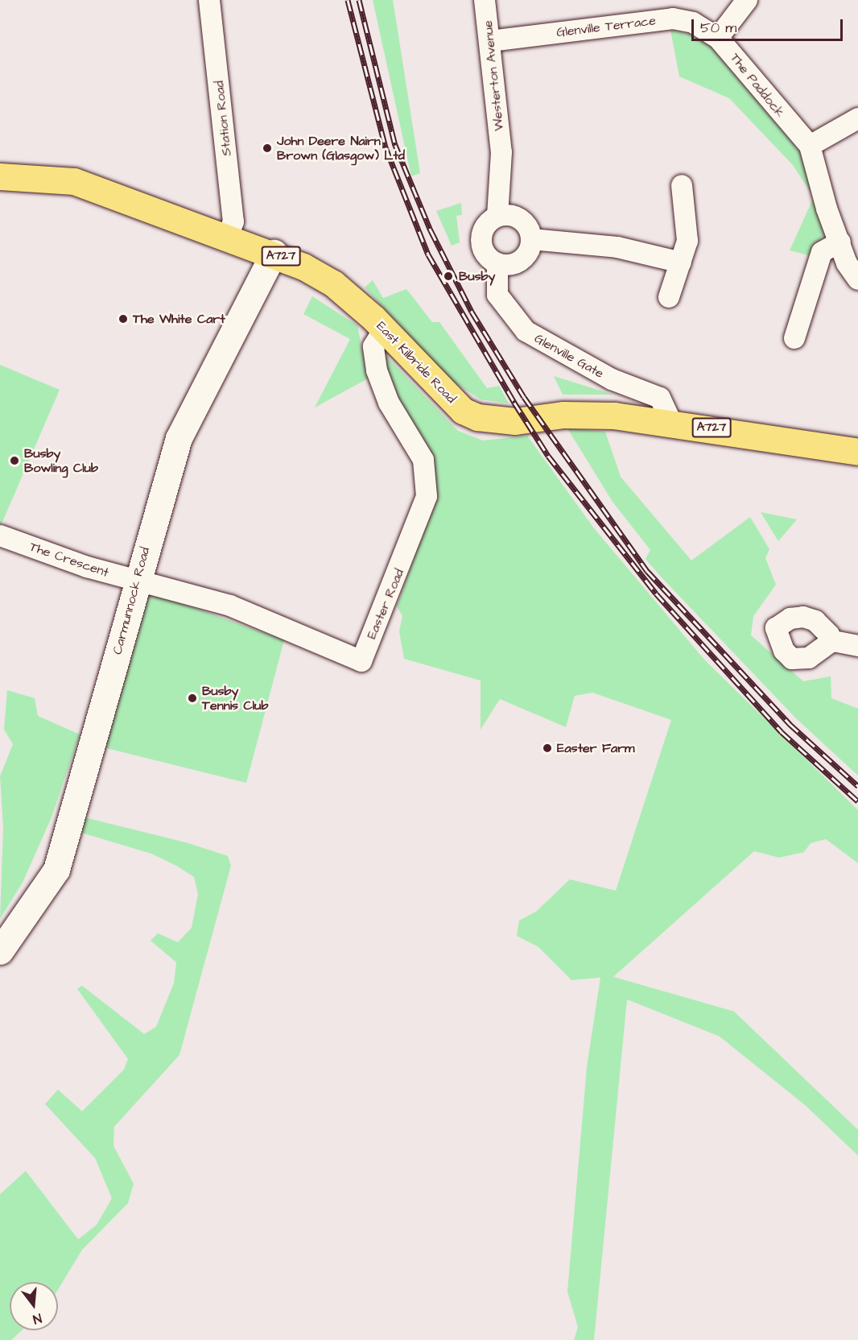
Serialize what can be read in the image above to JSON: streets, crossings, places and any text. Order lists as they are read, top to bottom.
{
  "streets": {
    "main road": ["A727", "East Kilbride Road", "Carmunnock Road"],
    "street": [
      "Glenville Terrace",
      "Westerton Avenue",
      "The Paddock",
      "Station Road",
      "Glenville Gate",
      "The Crescent",
      "Easter Road"
    ]
  },
  "crossings": [
    ["Glenville Terrace", "Westerton Avenue"],
    ["Glenville Terrace", "The Paddock"],
    ["Westerton Avenue", "Glenville Gate"],
    ["Station Road", "East Kilbride Road"],
    ["Glenville Gate", "East Kilbride Road"],
    ["East Kilbride Road", "Carmunnock Road"],
    ["East Kilbride Road", "Easter Road"],
    ["The Crescent", "Carmunnock Road"],
    ["The Crescent", "Easter Road"],
    ["Carmunnock Road", "Easter Road"]
  ],
  "places": [
    "John Deere Nairn Brown (Glasgow) Ltd",
    "Busby",
    "The White Cart",
    "Busby Bowling Club",
    "Busby Tennis Club",
    "Easter Farm"
  ],
  "scale_bar": "50 m",
  "north": "bottom"
}
